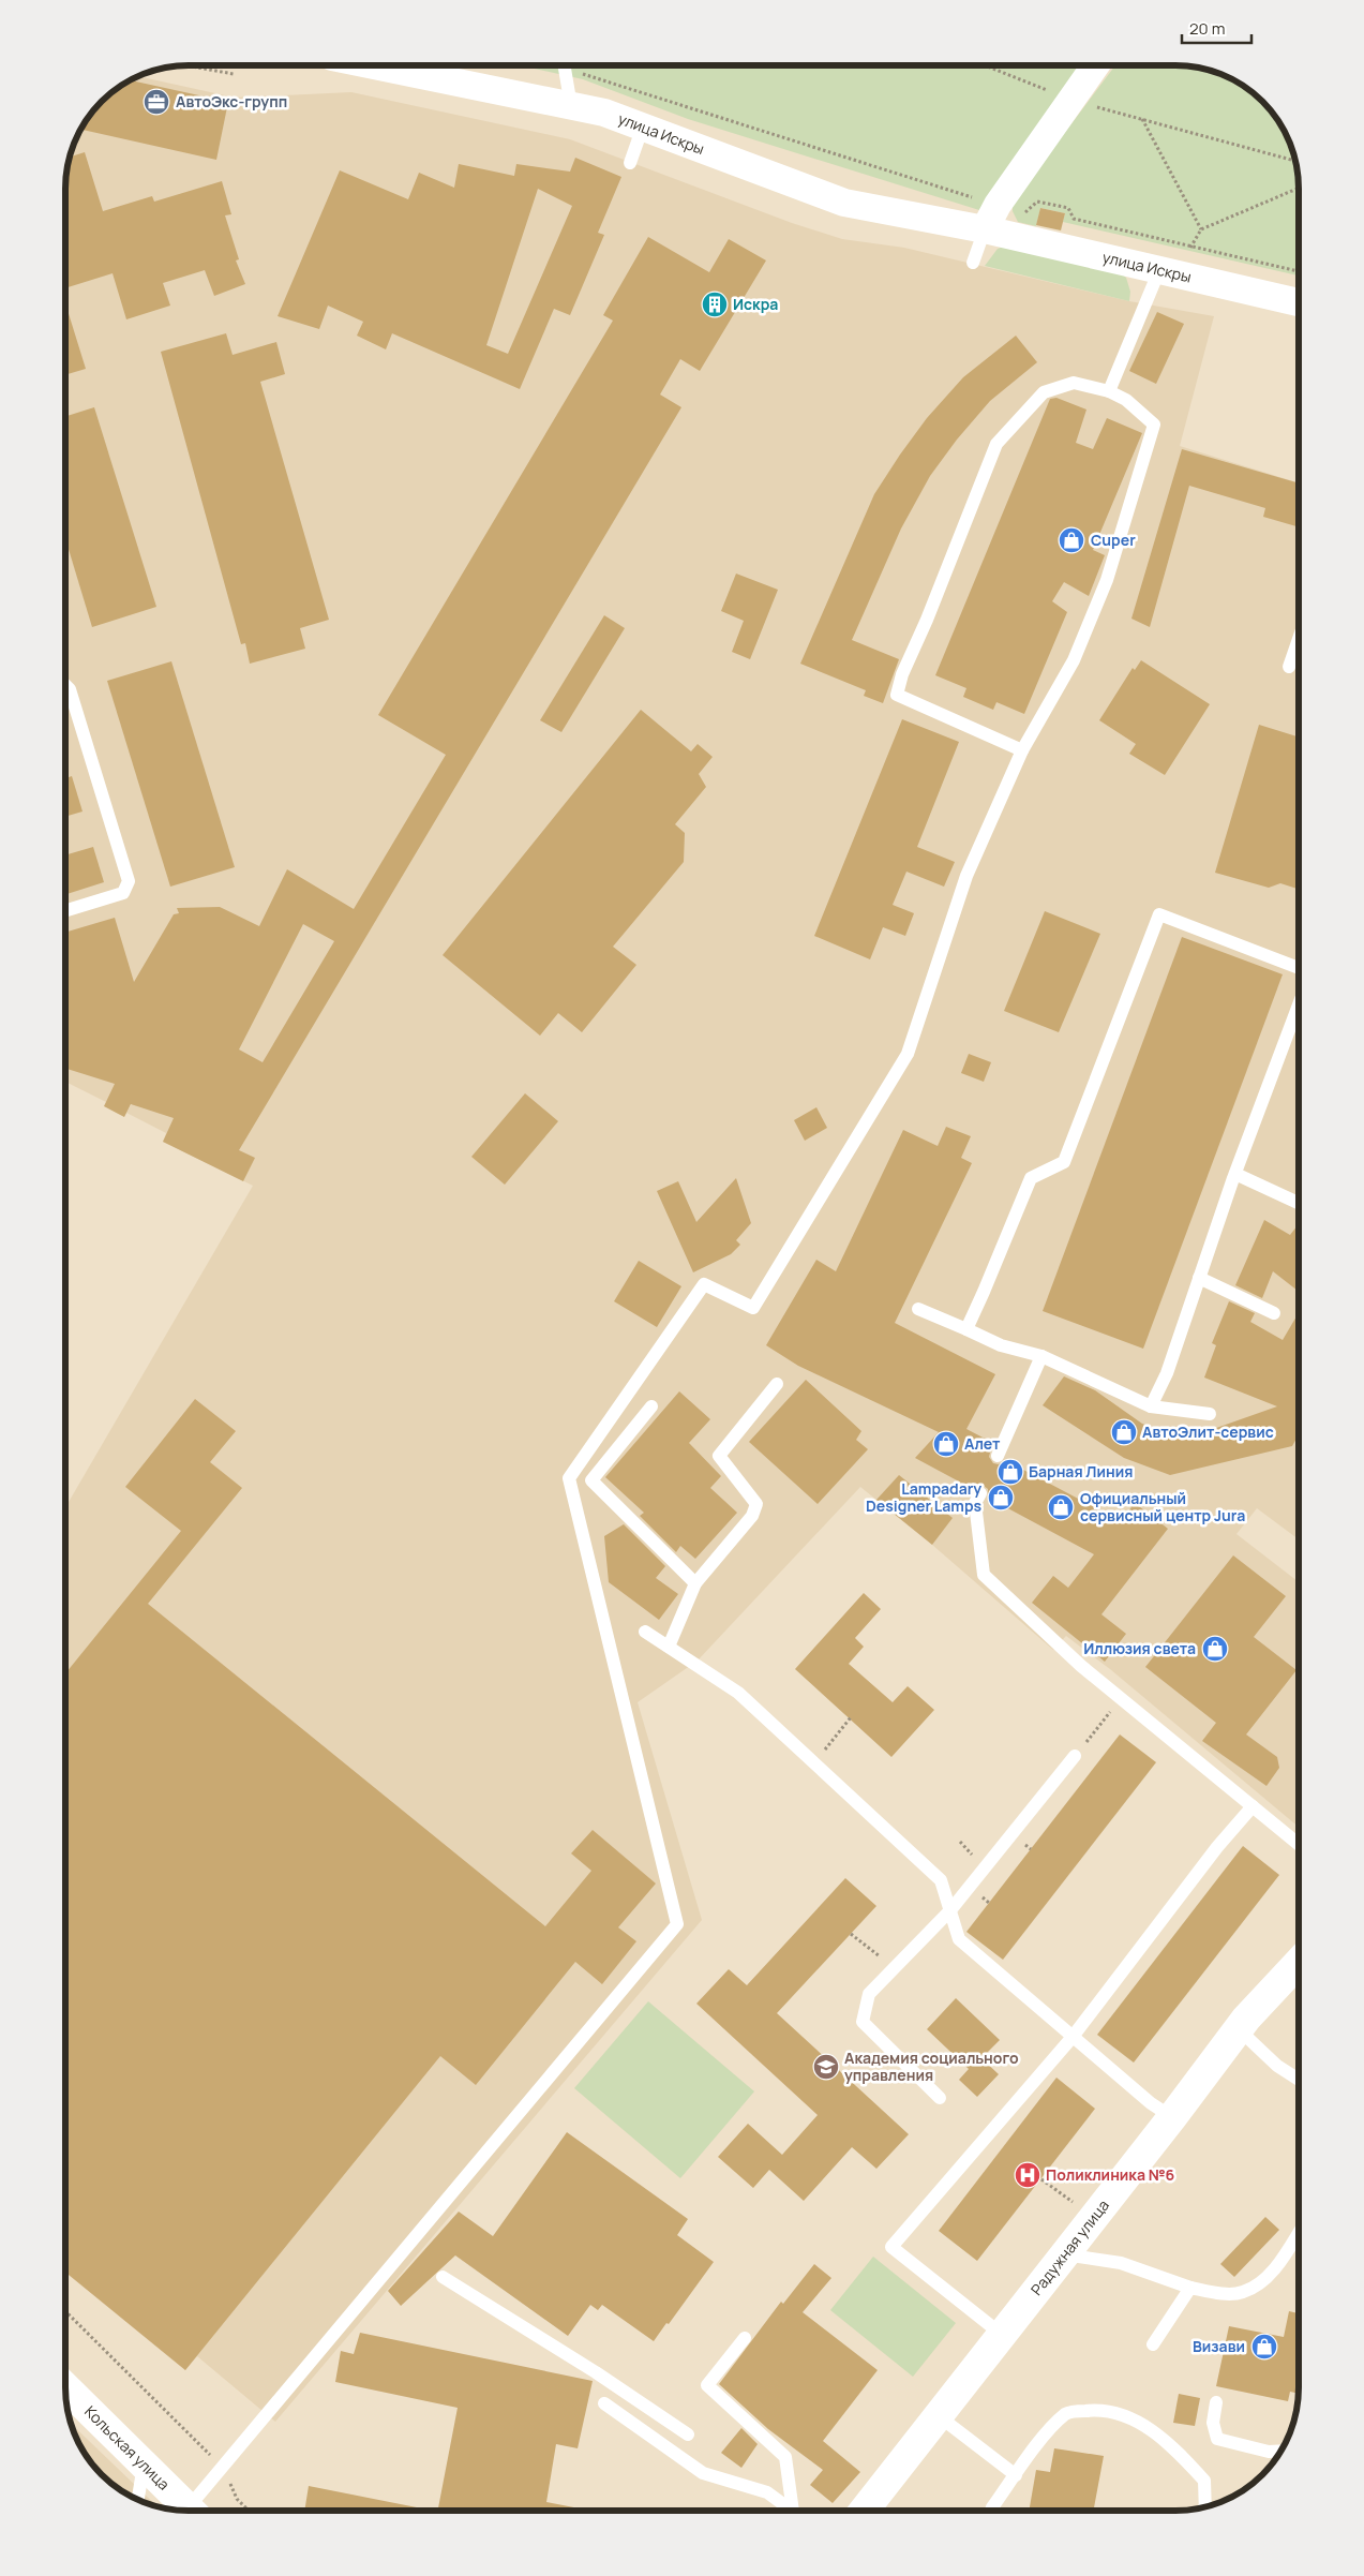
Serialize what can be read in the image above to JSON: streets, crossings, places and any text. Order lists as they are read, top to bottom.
{
  "streets": {
    "street": ["улица Искры", "Радужная улица", "Кольская улица"]
  },
  "places": {
    "office": ["АвтоЭкс-групп"],
    "building": ["Искра"],
    "shop": [
      "Cuper",
      "АвтоЭлит-сервис",
      "Алет",
      "Барная Линия",
      "Lampadary Designer Lamps",
      "Официальный сервисный центр Jura",
      "Иллюзия света",
      "Визави"
    ],
    "school or university": ["Академия социального управления"],
    "hospital": ["Поликлиника №6"]
  },
  "scale_bar": "20 m"
}
